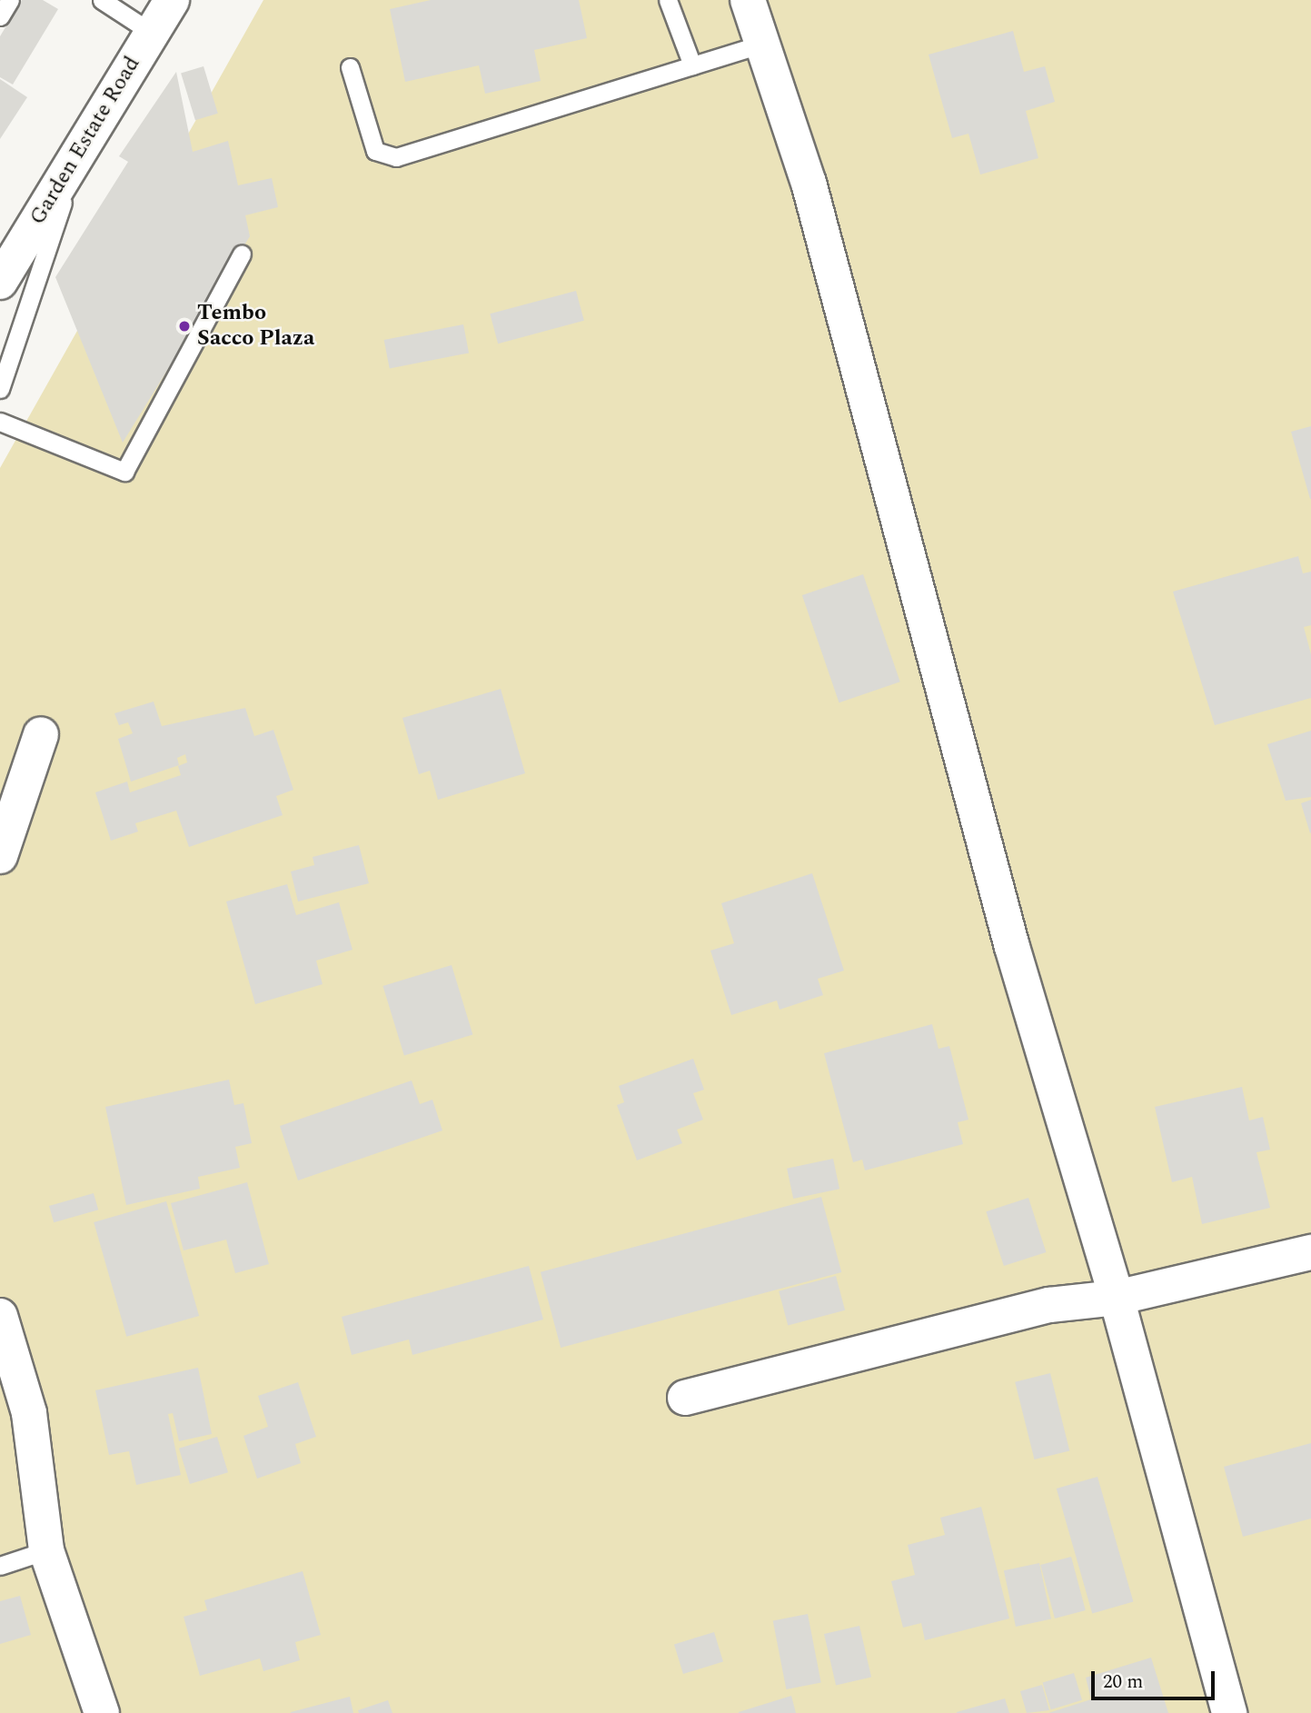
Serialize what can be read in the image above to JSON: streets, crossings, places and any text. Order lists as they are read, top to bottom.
{
  "streets": {
    "street": ["Garden Estate Road"]
  },
  "places": ["Tembo Sacco Plaza"],
  "scale_bar": "20 m"
}
